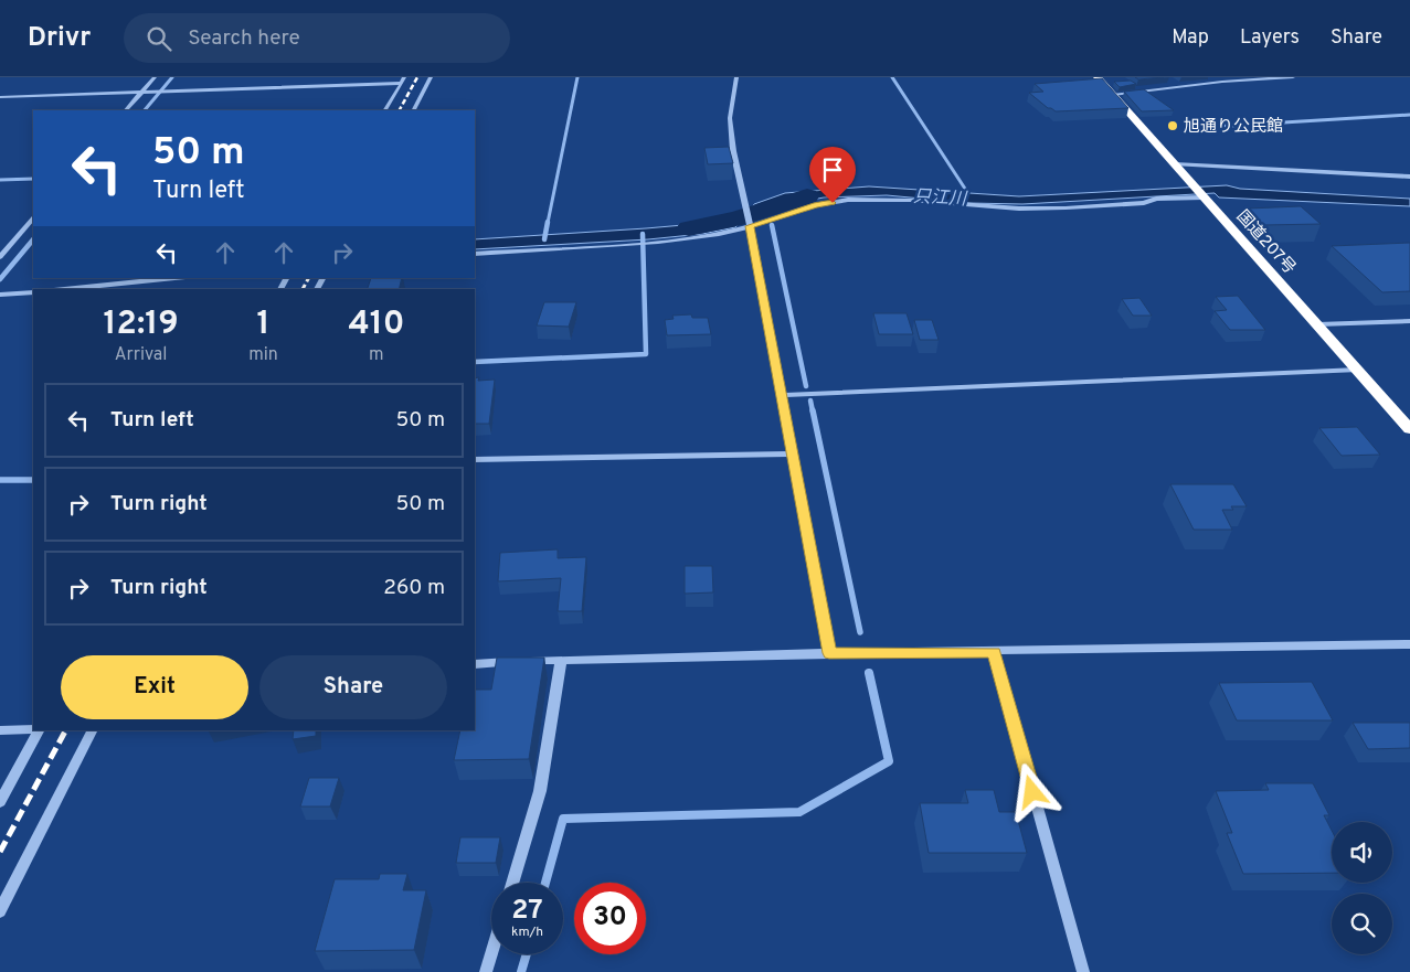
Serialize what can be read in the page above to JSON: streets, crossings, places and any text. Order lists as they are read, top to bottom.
{
  "streets": {
    "highway": ["国道207号"]
  },
  "water": ["只江川"],
  "places": ["旭通り公民館"],
  "page": {
    "header": "Drivr",
    "search": "Search here",
    "nav": ["Map", "Layers", "Share"],
    "turn": ["50 m", "Turn left"],
    "eta": [
      "12:19",
      "Arrival",
      "1",
      "min",
      "410",
      "m"
    ],
    "list": [
      {
        "name": "Turn left",
        "value": "50 m"
      },
      {
        "name": "Turn right",
        "value": "50 m"
      },
      {
        "name": "Turn right",
        "value": "260 m"
      }
    ],
    "buttons": ["Exit", "Share"],
    "speed": "27 km/h",
    "limit": "30"
  }
}
